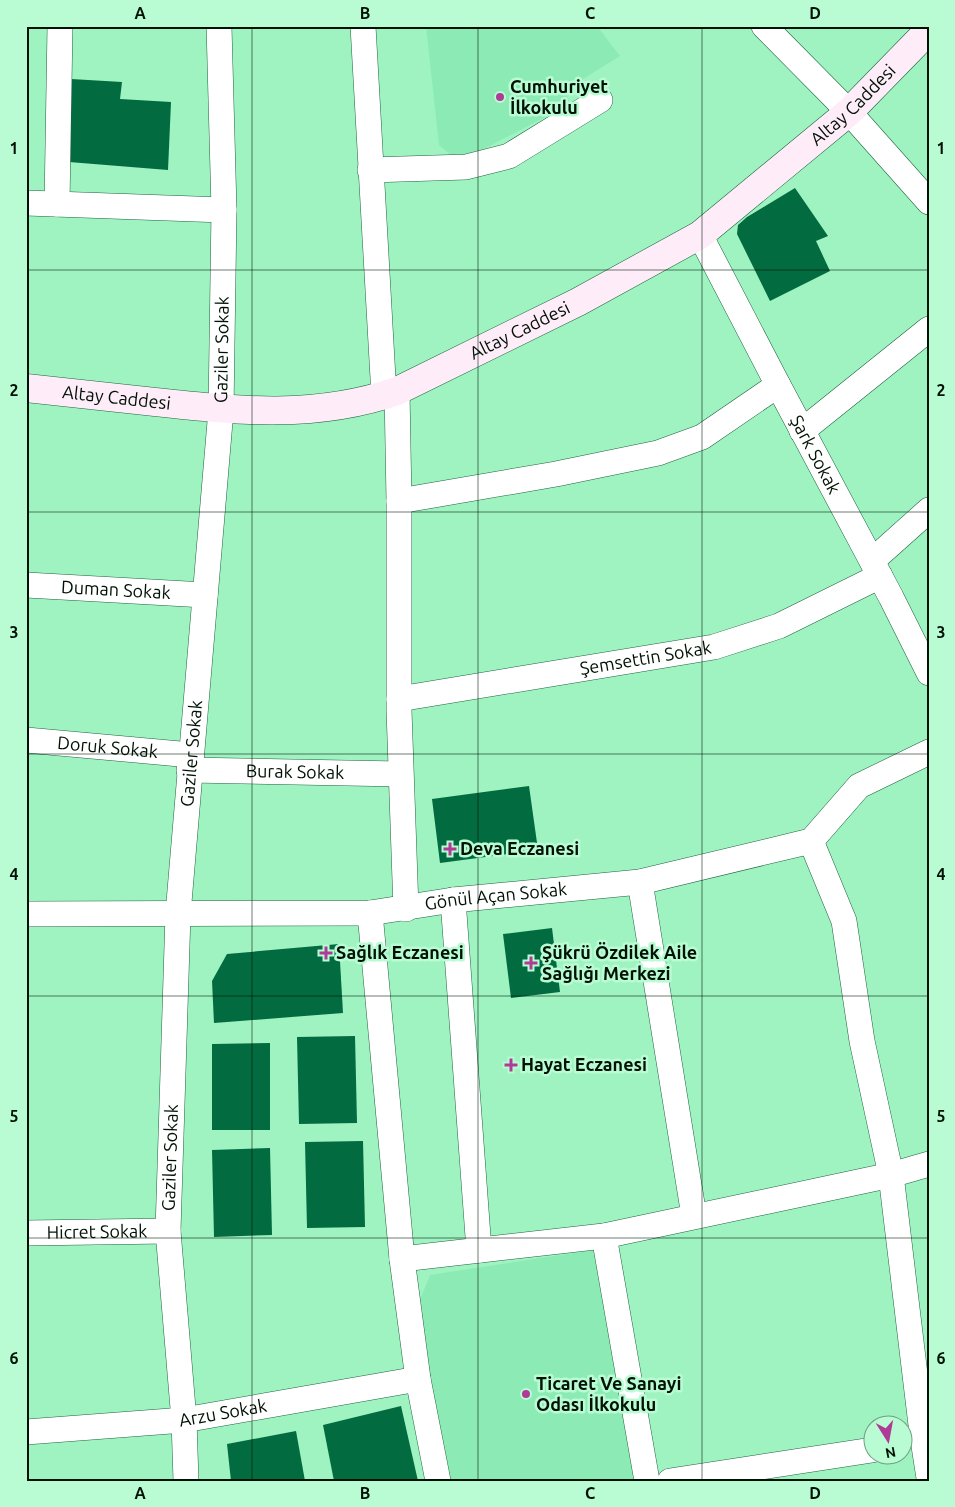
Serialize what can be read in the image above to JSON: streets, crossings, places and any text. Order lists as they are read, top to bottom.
{
  "streets": {
    "main road": ["Altay Caddesi"],
    "street": [
      "Gaziler Sokak",
      "Şark Sokak",
      "Duman Sokak",
      "Şemsettin Sokak",
      "Doruk Sokak",
      "Burak Sokak",
      "Gönül Açan Sokak",
      "Hicret Sokak",
      "Arzu Sokak"
    ]
  },
  "crossings": [
    ["Altay Caddesi", "Gaziler Sokak"],
    ["Altay Caddesi", "Şark Sokak"],
    ["Gaziler Sokak", "Duman Sokak"],
    ["Gaziler Sokak", "Doruk Sokak"],
    ["Gaziler Sokak", "Burak Sokak"],
    ["Gaziler Sokak", "Gönül Açan Sokak"],
    ["Gaziler Sokak", "Hicret Sokak"],
    ["Gaziler Sokak", "Arzu Sokak"],
    ["Şark Sokak", "Şemsettin Sokak"],
    ["Doruk Sokak", "Burak Sokak"]
  ],
  "places": {
    "other": ["Cumhuriyet İlkokulu", "Ticaret Ve Sanayi Odası İlkokulu"],
    "health": [
      "Deva Eczanesi",
      "Sağlık Eczanesi",
      "Şükrü Özdilek Aile Sağlığı Merkezi",
      "Hayat Eczanesi"
    ]
  },
  "north": "bottom",
  "grid": {
    "columns": [
      "A",
      "B",
      "C",
      "D"
    ],
    "rows": [
      "1",
      "2",
      "3",
      "4",
      "5",
      "6"
    ]
  }
}
